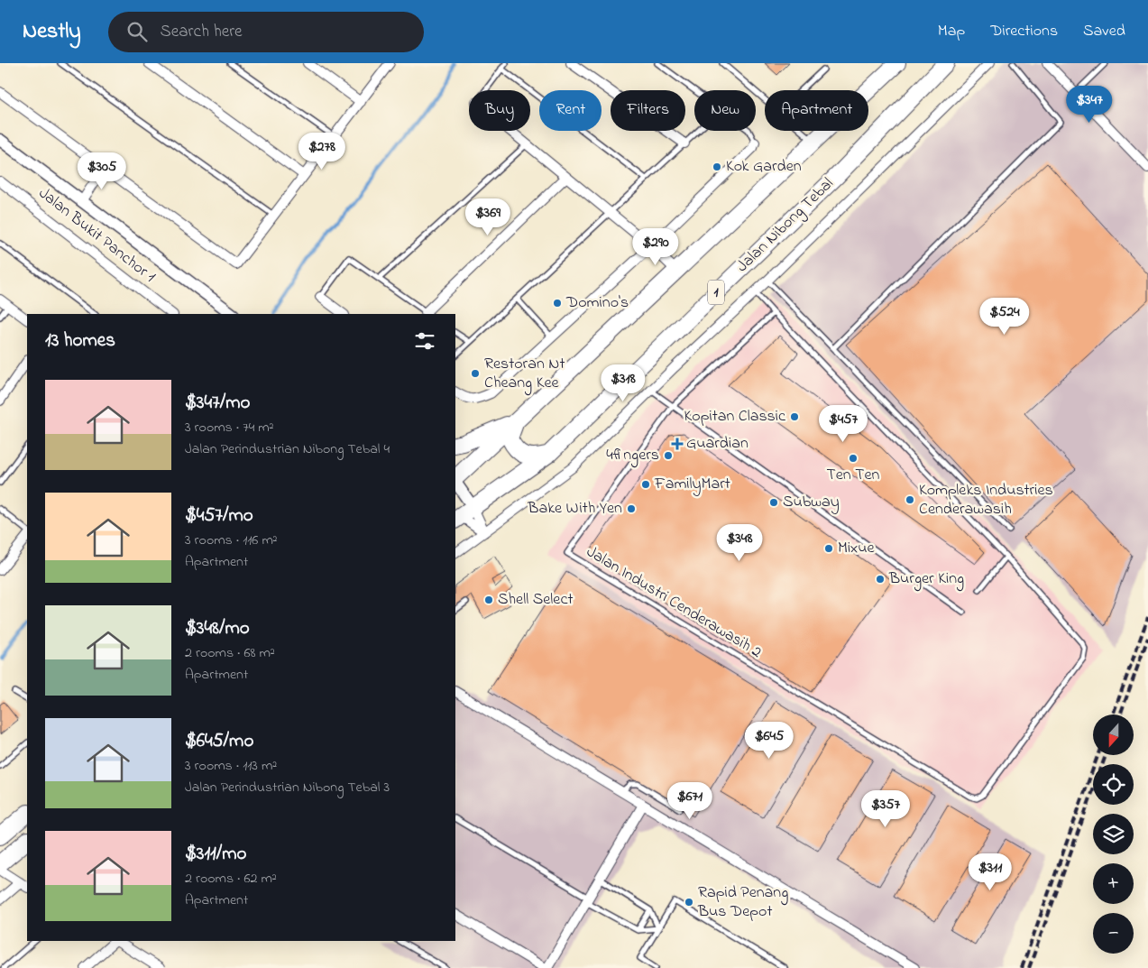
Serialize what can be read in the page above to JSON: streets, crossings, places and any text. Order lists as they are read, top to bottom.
{
  "streets": {
    "highway": ["Jalan Nibong Tebal", "1"],
    "street": ["Jalan Bukit Panchor 1"],
    "lane": ["Jalan Industri Cenderawasih 2"]
  },
  "places": {
    "other": [
      "Kok Garden",
      "Domino's",
      "Restoran Nt Cheang Kee",
      "Kopitan Classic",
      "4fingers",
      "Ten Ten",
      "FamilyMart",
      "Kompleks Industries Cenderawasih",
      "Subway",
      "Bake With Yen",
      "Mixue",
      "Burger King",
      "Shell Select",
      "Rapid Penang Bus Depot"
    ],
    "health": ["Guardian"]
  },
  "north": "bottom",
  "page": {
    "header": "Nestly",
    "search": "Search here",
    "nav": ["Map", "Directions", "Saved"],
    "price": [
      "$347",
      "$278",
      "$305",
      "$369",
      "$290",
      "$524",
      "$318",
      "$457",
      "$348",
      "$645",
      "$671",
      "$357",
      "$311"
    ],
    "chip": [
      "Buy",
      "Rent",
      "Filters",
      "New",
      "Apartment"
    ],
    "heading": "13 homes",
    "list": [
      {
        "name": "$347/mo",
        "note": "3 rooms · 74 m² · Jalan Perindustrian Nibong Tebal 4"
      },
      {
        "name": "$457/mo",
        "note": "3 rooms · 116 m² · Apartment"
      },
      {
        "name": "$348/mo",
        "note": "2 rooms · 68 m² · Apartment"
      },
      {
        "name": "$645/mo",
        "note": "3 rooms · 113 m² · Jalan Perindustrian Nibong Tebal 3"
      },
      {
        "name": "$311/mo",
        "note": "2 rooms · 62 m² · Apartment"
      }
    ],
    "map_buttons": ["+", "−"]
  }
}
